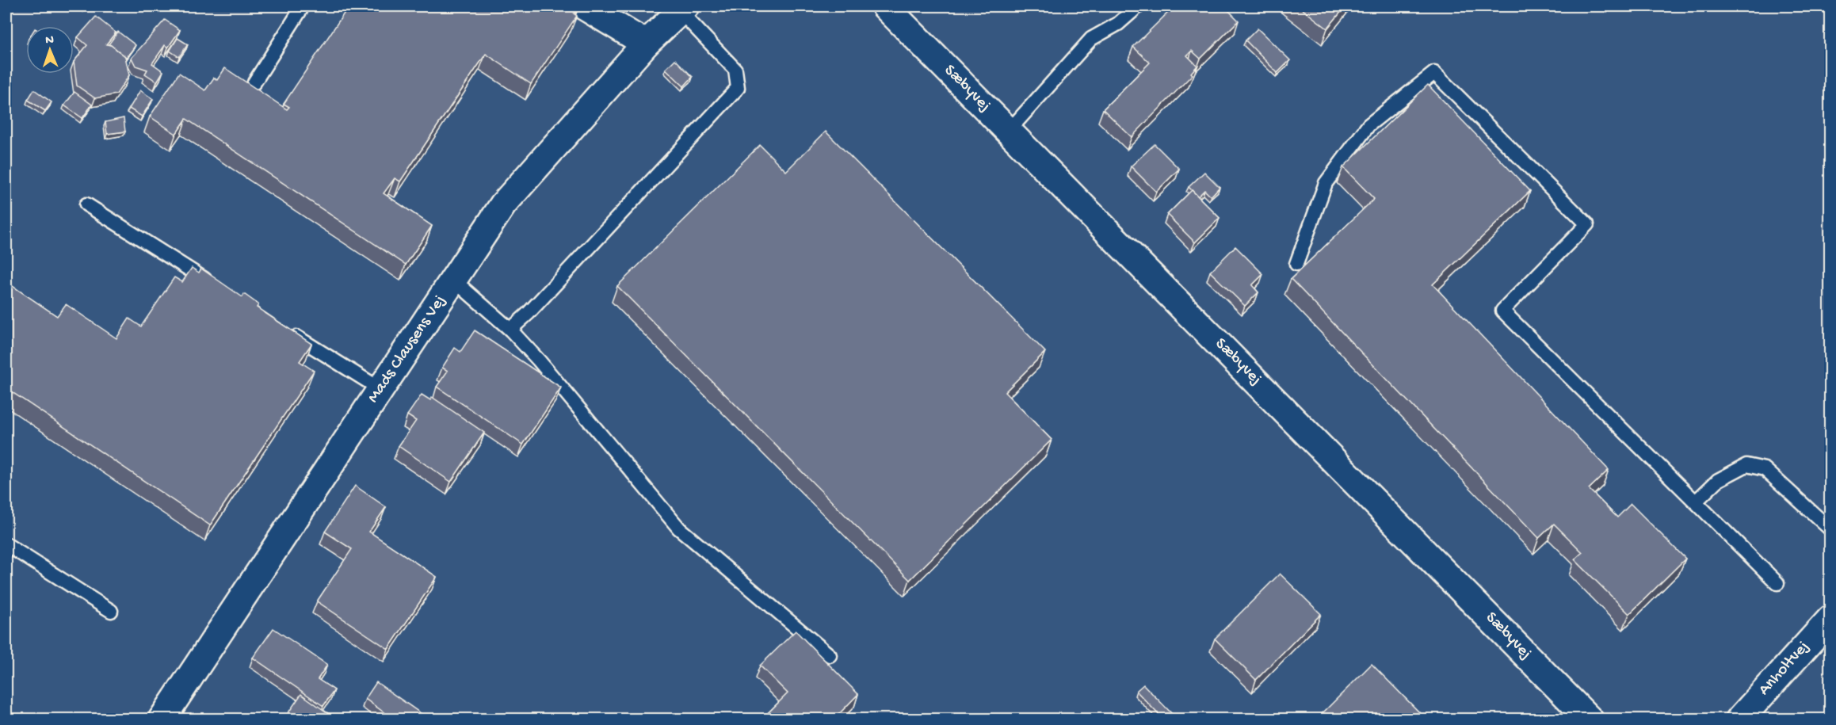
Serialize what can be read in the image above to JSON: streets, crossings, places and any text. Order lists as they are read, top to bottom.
{
  "streets": {
    "street": ["Sæbyvej", "Mads Clausens Vej", "Anholtvej"]
  },
  "north": "top"
}
